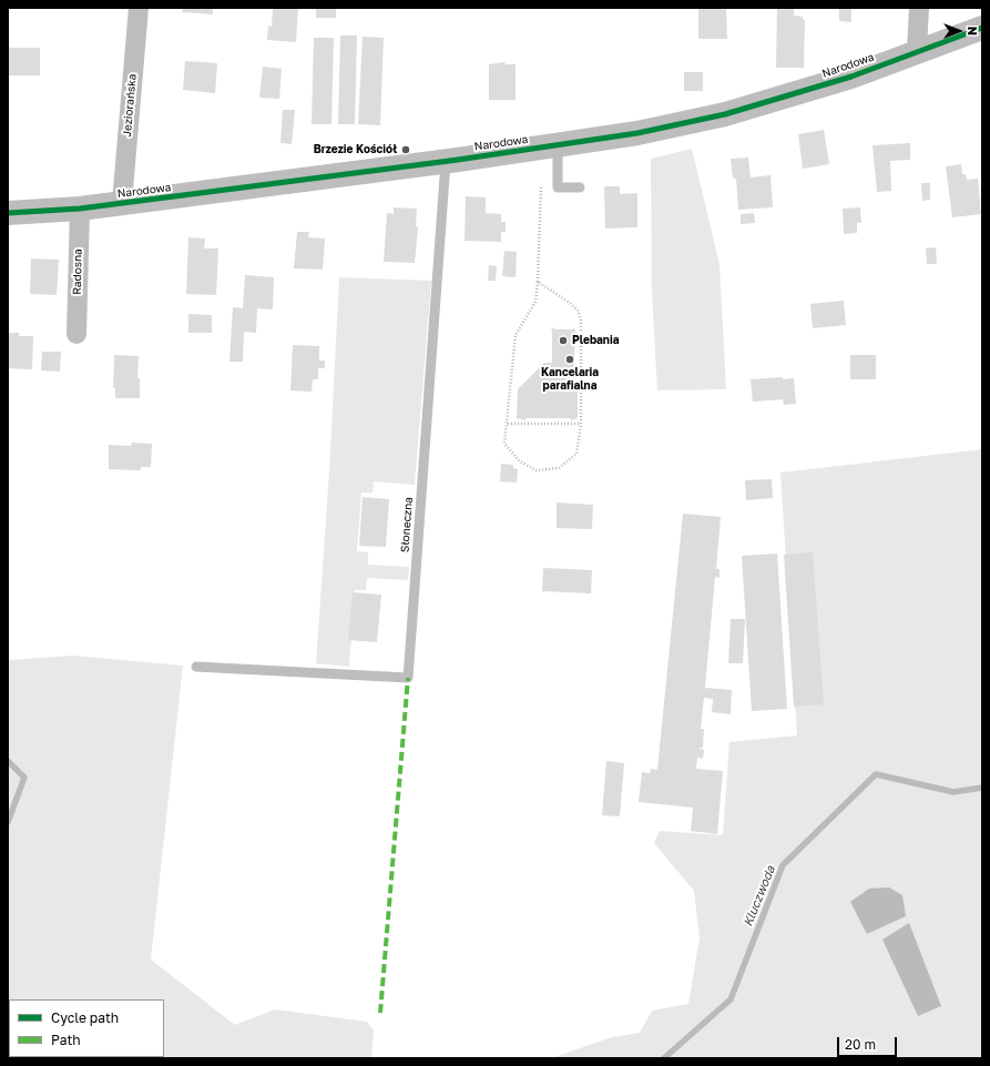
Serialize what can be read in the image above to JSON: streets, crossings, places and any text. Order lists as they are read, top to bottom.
{
  "streets": {
    "street": ["Narodowa", "Jeziorańska", "Radosna"],
    "lane": ["Słoneczna"]
  },
  "crossings": [
    ["Narodowa", "Jeziorańska"],
    ["Narodowa", "Radosna"],
    ["Narodowa", "Słoneczna"]
  ],
  "water": ["Kluczwoda"],
  "places": ["Brzezie Kościół", "Plebania", "Kancelaria parafialna"],
  "legend": ["Cycle path", "Path"],
  "scale_bar": "20 m",
  "north": "right"
}
